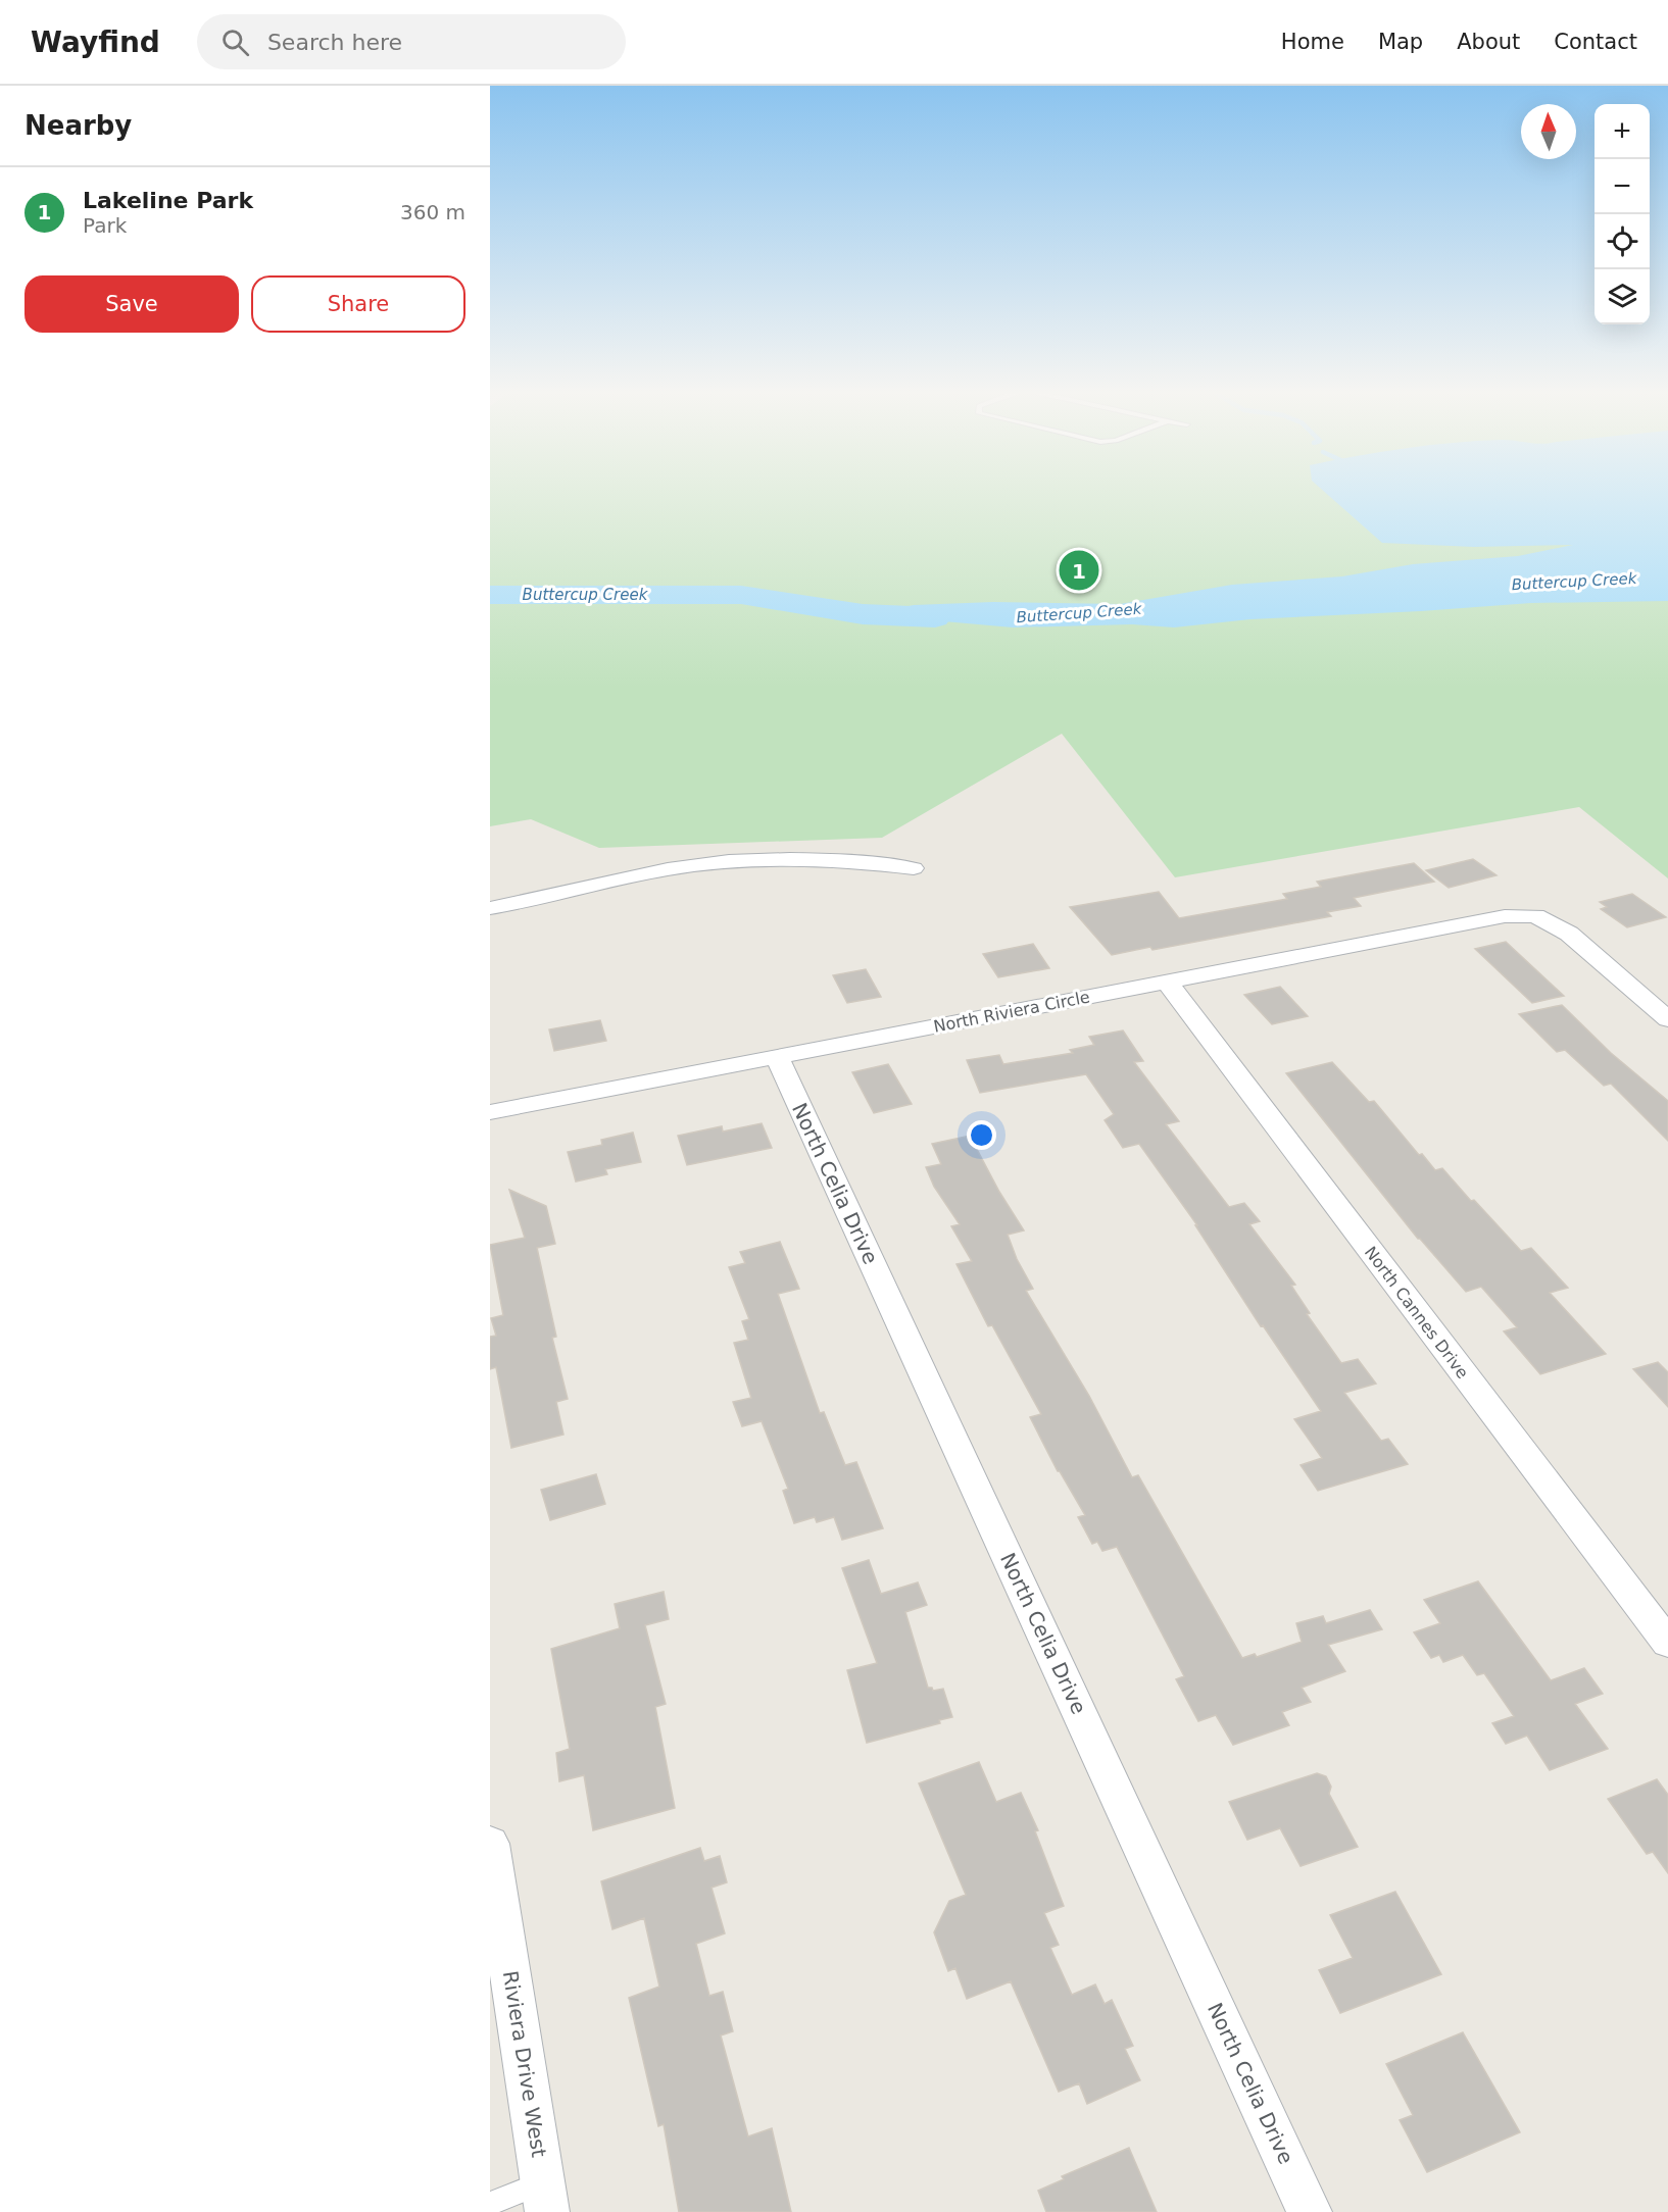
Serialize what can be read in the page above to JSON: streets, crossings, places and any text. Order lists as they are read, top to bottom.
{
  "streets": {
    "street": [
      "North Riviera Circle",
      "North Celia Drive",
      "North Cannes Drive",
      "Riviera Drive West"
    ]
  },
  "crossings": [
    ["North Riviera Circle", "North Celia Drive"],
    ["North Riviera Circle", "North Cannes Drive"]
  ],
  "water": ["Buttercup Creek"],
  "north": "top",
  "page": {
    "header": "Wayfind",
    "search": "Search here",
    "nav": [
      "Home",
      "Map",
      "About",
      "Contact"
    ],
    "heading": "Nearby",
    "map_buttons": ["+", "−"],
    "list": [
      {
        "mark": "1",
        "name": "Lakeline Park",
        "note": "Park",
        "value": "360 m"
      }
    ],
    "buttons": ["Save", "Share"],
    "pins": "1"
  }
}
